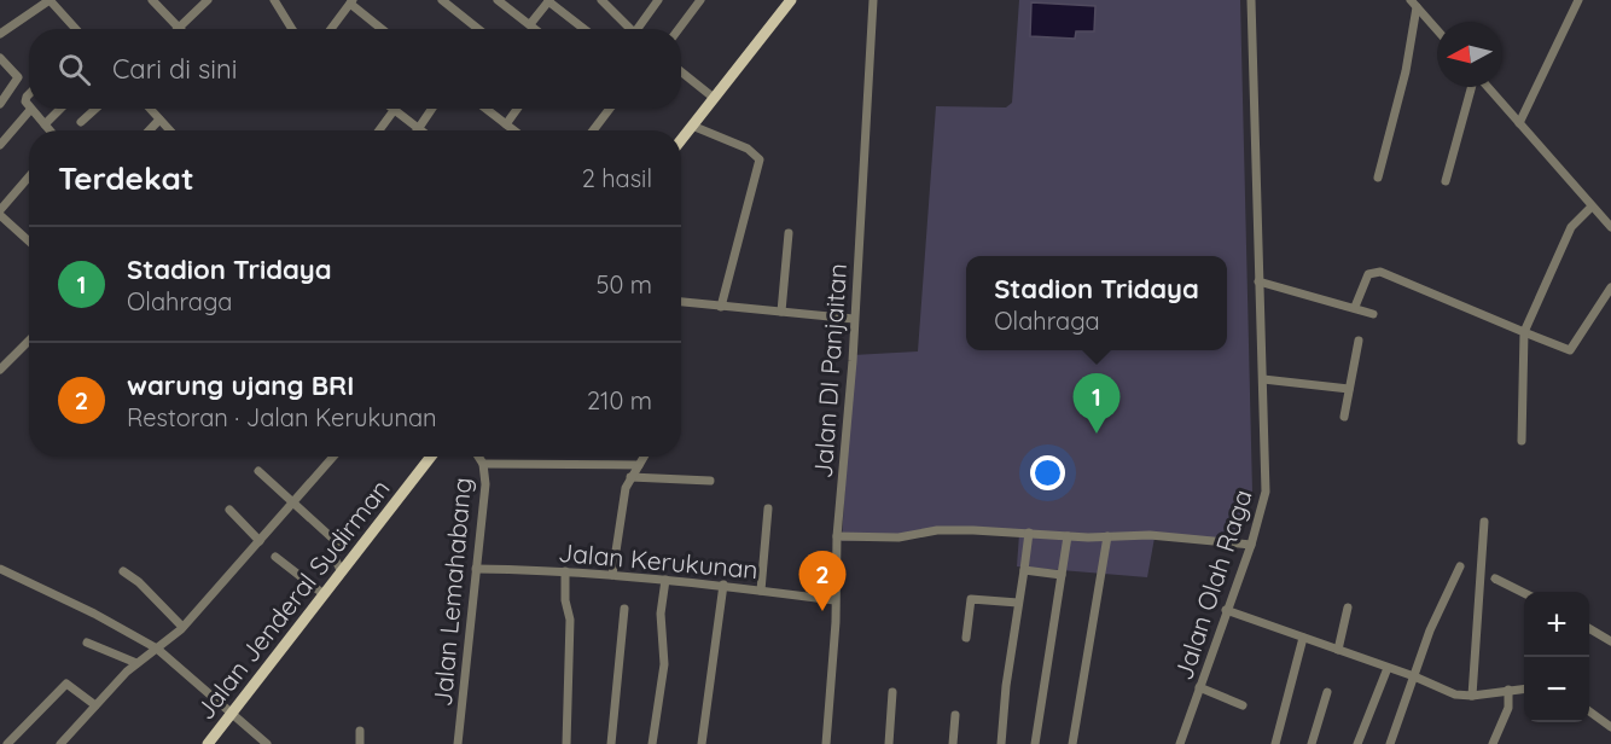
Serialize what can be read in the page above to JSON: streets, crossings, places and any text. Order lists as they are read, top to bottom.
{
  "streets": {
    "main road": ["Jalan Jenderal Sudirman"],
    "street": [
      "Jalan DI Panjaitan",
      "Jalan Kerukunan",
      "Jalan Olah Raga",
      "Jalan Lemahabang"
    ]
  },
  "crossings": [
    ["Jalan DI Panjaitan", "Jalan Kerukunan"],
    ["Jalan Kerukunan", "Jalan Lemahabang"]
  ],
  "north": "left",
  "page": {
    "search": "Cari di sini",
    "heading": ["Terdekat", "2 hasil"],
    "list": [
      {
        "mark": "1",
        "name": "Stadion Tridaya",
        "note": "Olahraga",
        "value": "50 m"
      },
      {
        "mark": "2",
        "name": "warung ujang BRI",
        "note": "Restoran · Jalan Kerukunan",
        "value": "210 m"
      }
    ],
    "popup": ["Stadion Tridaya", "Olahraga"],
    "pins": ["1", "2"],
    "map_buttons": ["+", "−"]
  }
}
